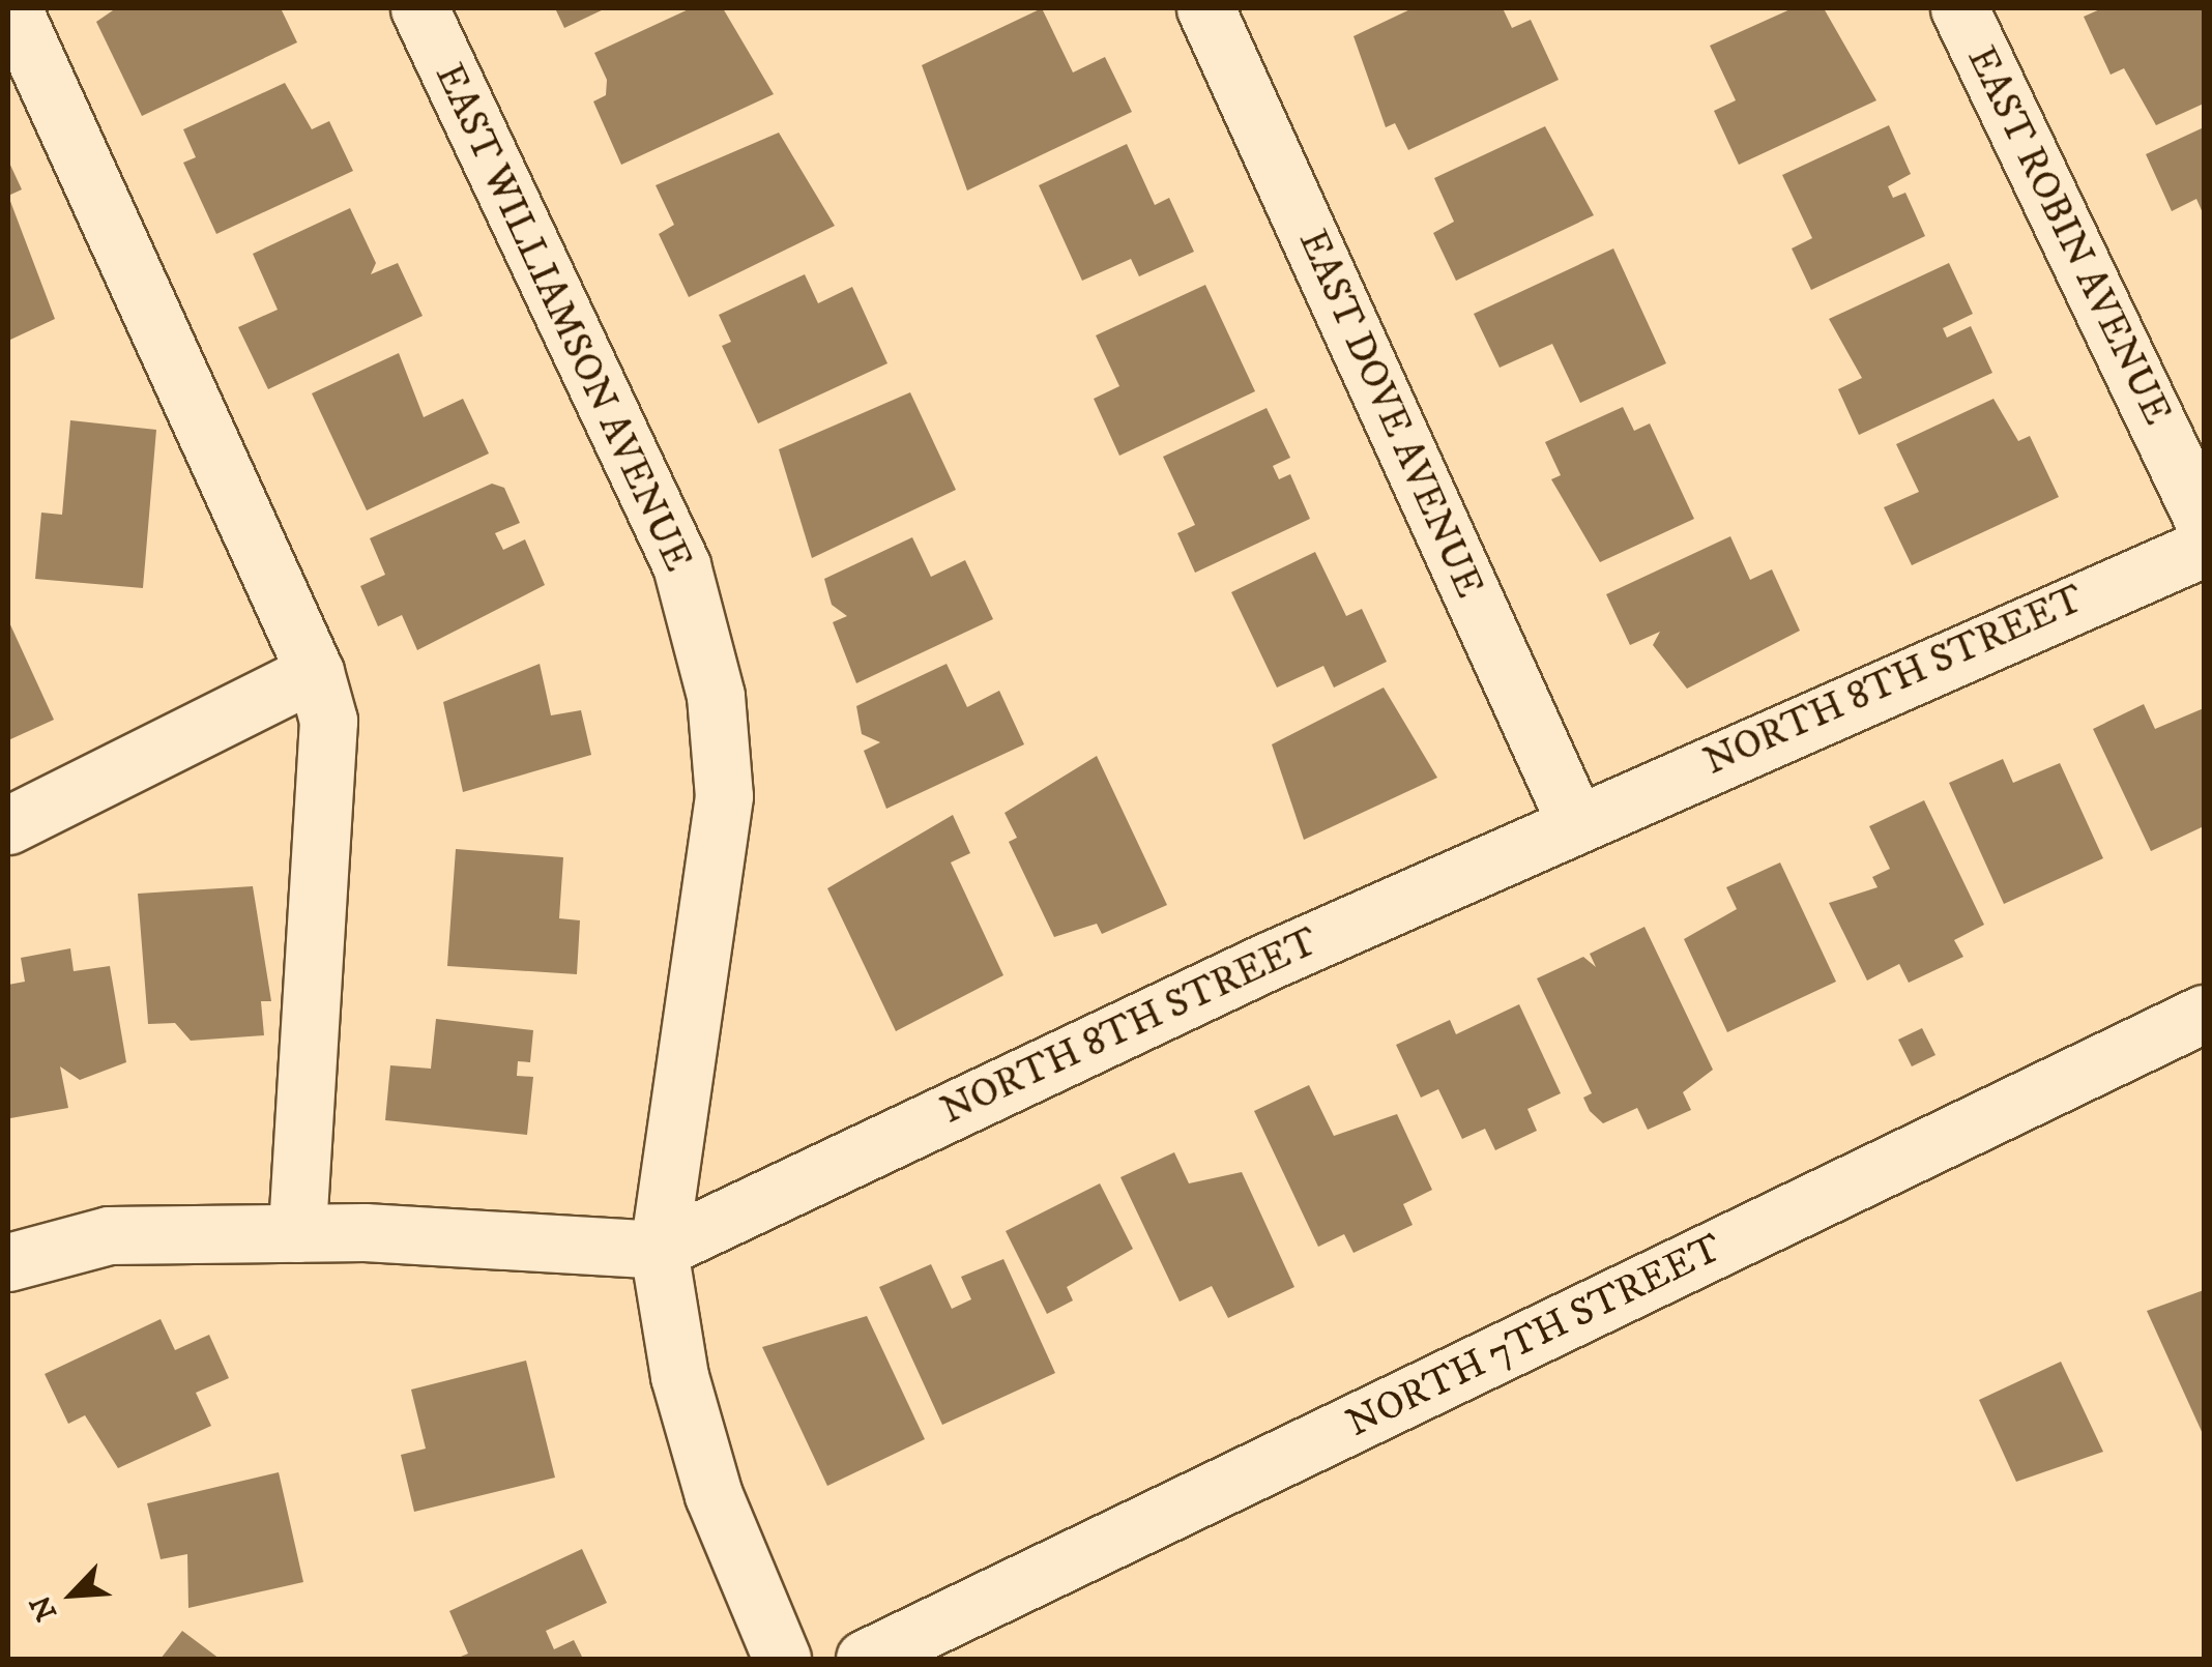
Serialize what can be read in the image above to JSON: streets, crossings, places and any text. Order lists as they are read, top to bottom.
{
  "streets": {
    "street": [
      "EAST ROBIN AVENUE",
      "EAST WILLIAMSON AVENUE",
      "EAST DOVE AVENUE",
      "NORTH 8TH STREET",
      "NORTH 7TH STREET"
    ]
  },
  "crossings": [
    ["EAST WILLIAMSON AVENUE", "NORTH 8TH STREET"],
    ["EAST DOVE AVENUE", "NORTH 8TH STREET"]
  ],
  "north": "bottom left"
}
